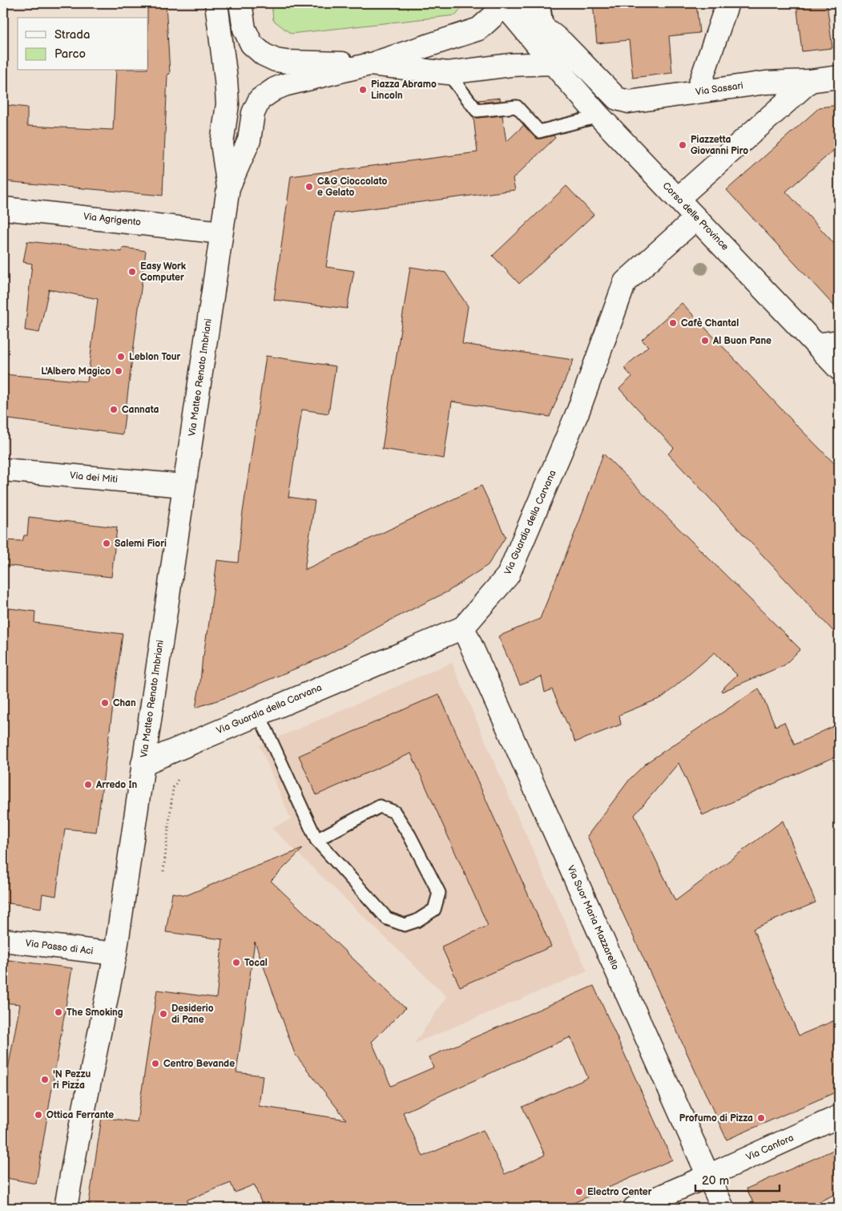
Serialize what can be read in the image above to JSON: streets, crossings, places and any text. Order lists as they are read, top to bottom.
{
  "streets": {
    "street": [
      "Via Sassari",
      "Corso delle Province",
      "Via Agrigento",
      "Via Matteo Renato Imbriani",
      "Via dei Miti",
      "Via Guardia della Carvana",
      "Via Suor Maria Mazzarello",
      "Via Passo di Aci",
      "Via Canfora"
    ]
  },
  "crossings": [
    ["Corso delle Province", "Via Guardia della Carvana"],
    ["Via Agrigento", "Via Matteo Renato Imbriani"],
    ["Via Matteo Renato Imbriani", "Via dei Miti"],
    ["Via Matteo Renato Imbriani", "Via Guardia della Carvana"],
    ["Via Matteo Renato Imbriani", "Via Passo di Aci"],
    ["Via Guardia della Carvana", "Via Suor Maria Mazzarello"],
    ["Via Suor Maria Mazzarello", "Via Canfora"]
  ],
  "places": [
    "Piazza Abramo Lincoln",
    "Piazzetta Giovanni Piro",
    "C&G Cioccolato e Gelato",
    "Easy Work Computer",
    "Cafè Chantal",
    "Al Buon Pane",
    "Leblon Tour",
    "L'Albero Magico",
    "Cannata",
    "Salemi Fiori",
    "Chan",
    "Arredo In",
    "Tocal",
    "The Smoking",
    "Desiderio di Pane",
    "Centro Bevande",
    "'N Pezzu ri Pizza",
    "Ottica Ferrante",
    "Profumo di Pizza",
    "Electro Center"
  ],
  "legend": ["Strada", "Parco"],
  "scale_bar": "20 m"
}
